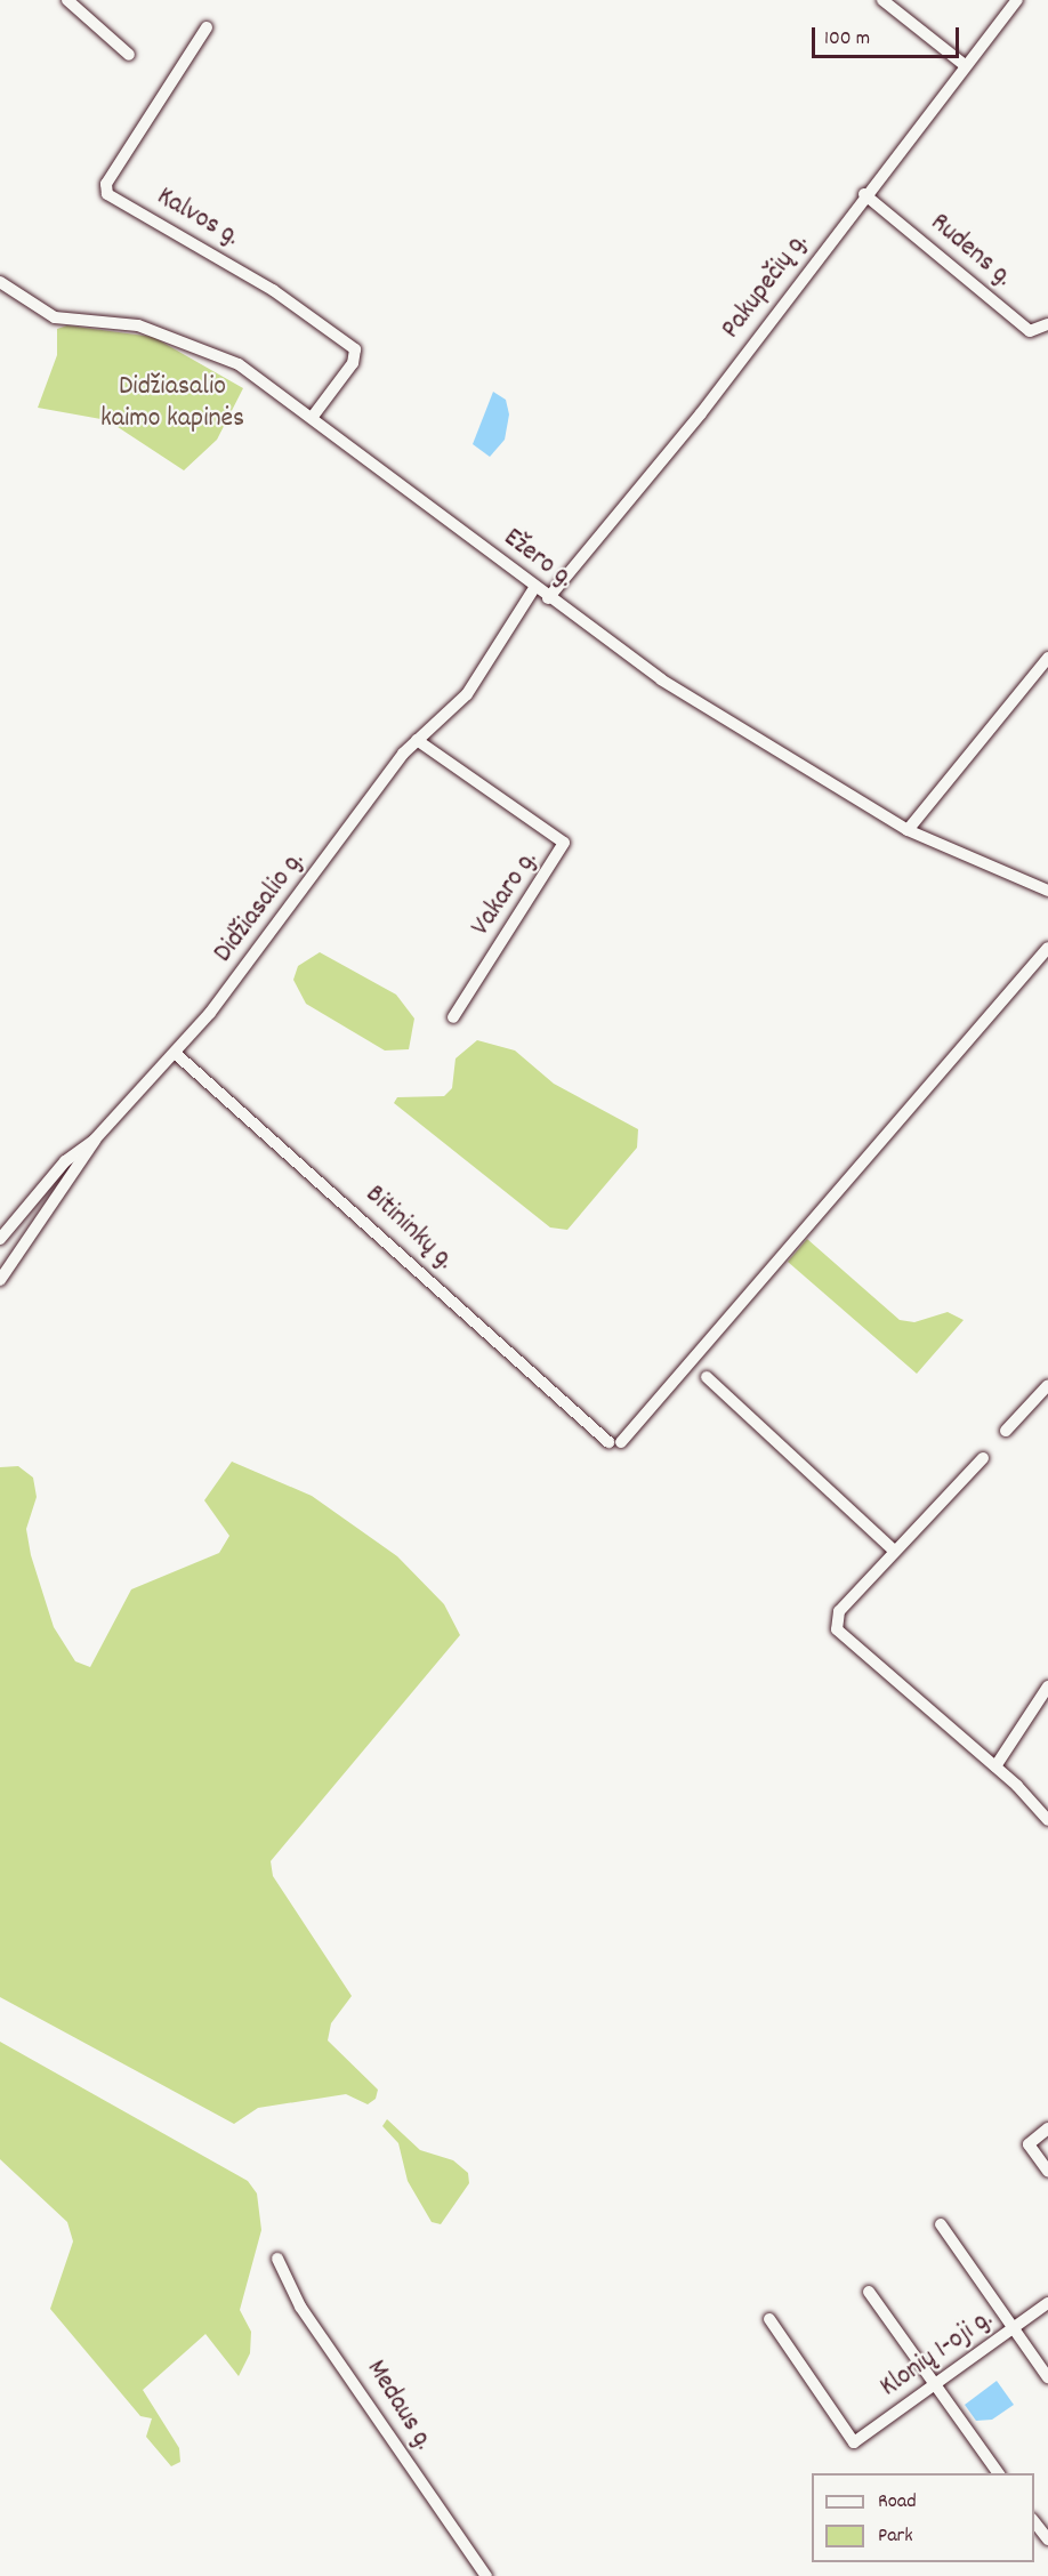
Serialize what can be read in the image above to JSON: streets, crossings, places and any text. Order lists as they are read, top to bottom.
{
  "streets": {
    "street": [
      "Kalvos g.",
      "Rudens g.",
      "Pakupečių g.",
      "Ežero g.",
      "Vakaro g.",
      "Didžiasalio g.",
      "Bitininkų g.",
      "Klonių 1-oji g.",
      "Medaus g."
    ]
  },
  "crossings": [
    ["Kalvos g.", "Ežero g."],
    ["Rudens g.", "Pakupečių g."],
    ["Pakupečių g.", "Ežero g."],
    ["Ežero g.", "Didžiasalio g."],
    ["Vakaro g.", "Didžiasalio g."],
    ["Didžiasalio g.", "Bitininkų g."]
  ],
  "parks": ["Didžiasalio kaimo kapinės"],
  "legend": ["Road", "Park"],
  "scale_bar": "100 m"
}
